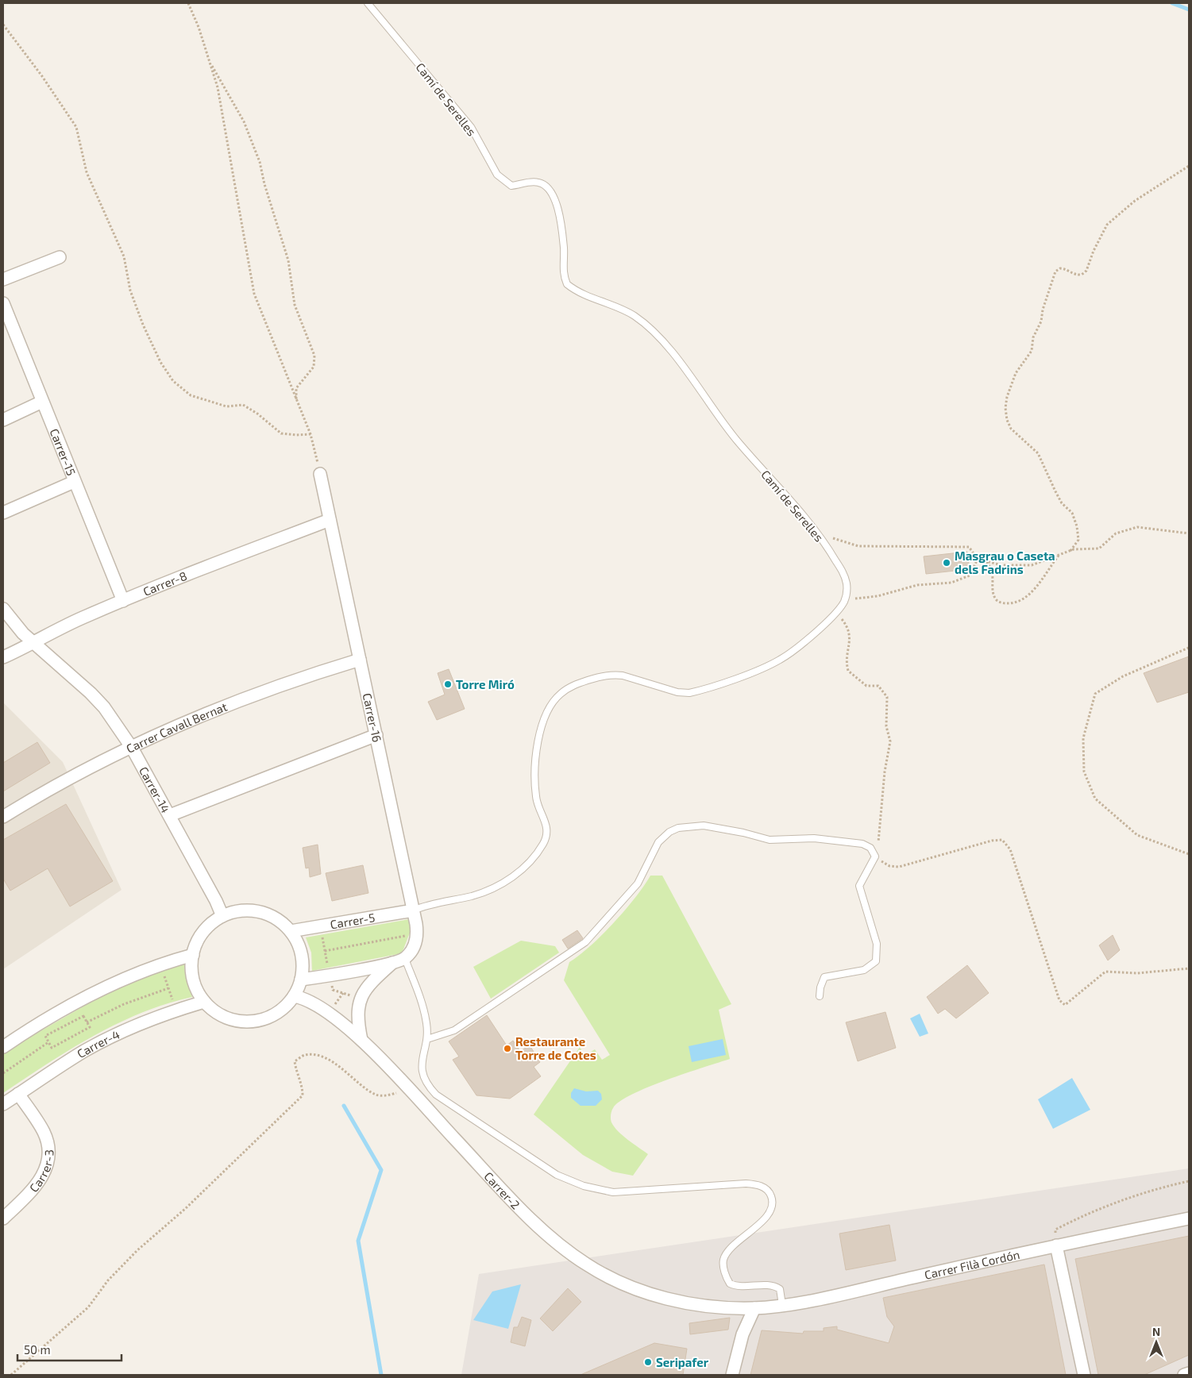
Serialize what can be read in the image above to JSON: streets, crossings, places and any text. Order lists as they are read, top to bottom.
{
  "streets": {
    "street": [
      "Carrer-15",
      "Carrer-8",
      "Carrer-16",
      "Carrer Cavall Bernat",
      "Carrer-14",
      "Carrer-5",
      "Carrer-4",
      "Carrer-3",
      "Carrer-2",
      "Carrer Filà Cordón"
    ],
    "lane": ["Camí de Serelles"]
  },
  "crossings": [
    ["Carrer-15", "Carrer-8"],
    ["Carrer-8", "Carrer-16"],
    ["Carrer-8", "Carrer-14"],
    ["Carrer-16", "Carrer Cavall Bernat"],
    ["Carrer-16", "Carrer-5"],
    ["Carrer Cavall Bernat", "Carrer-14"],
    ["Carrer-14", "Carrer-5"],
    ["Carrer-14", "Carrer-4"],
    ["Carrer-14", "Carrer-2"],
    ["Carrer-5", "Carrer-4"],
    ["Carrer-5", "Carrer-2"],
    ["Carrer-4", "Carrer-3"],
    ["Carrer-4", "Carrer-2"],
    ["Carrer-2", "Carrer Filà Cordón"]
  ],
  "places": [
    "Masgrau o Caseta dels Fadrins",
    "Torre Miró",
    "Restaurante Torre de Cotes",
    "Seripafer"
  ],
  "scale_bar": "50 m",
  "north": "top"
}
